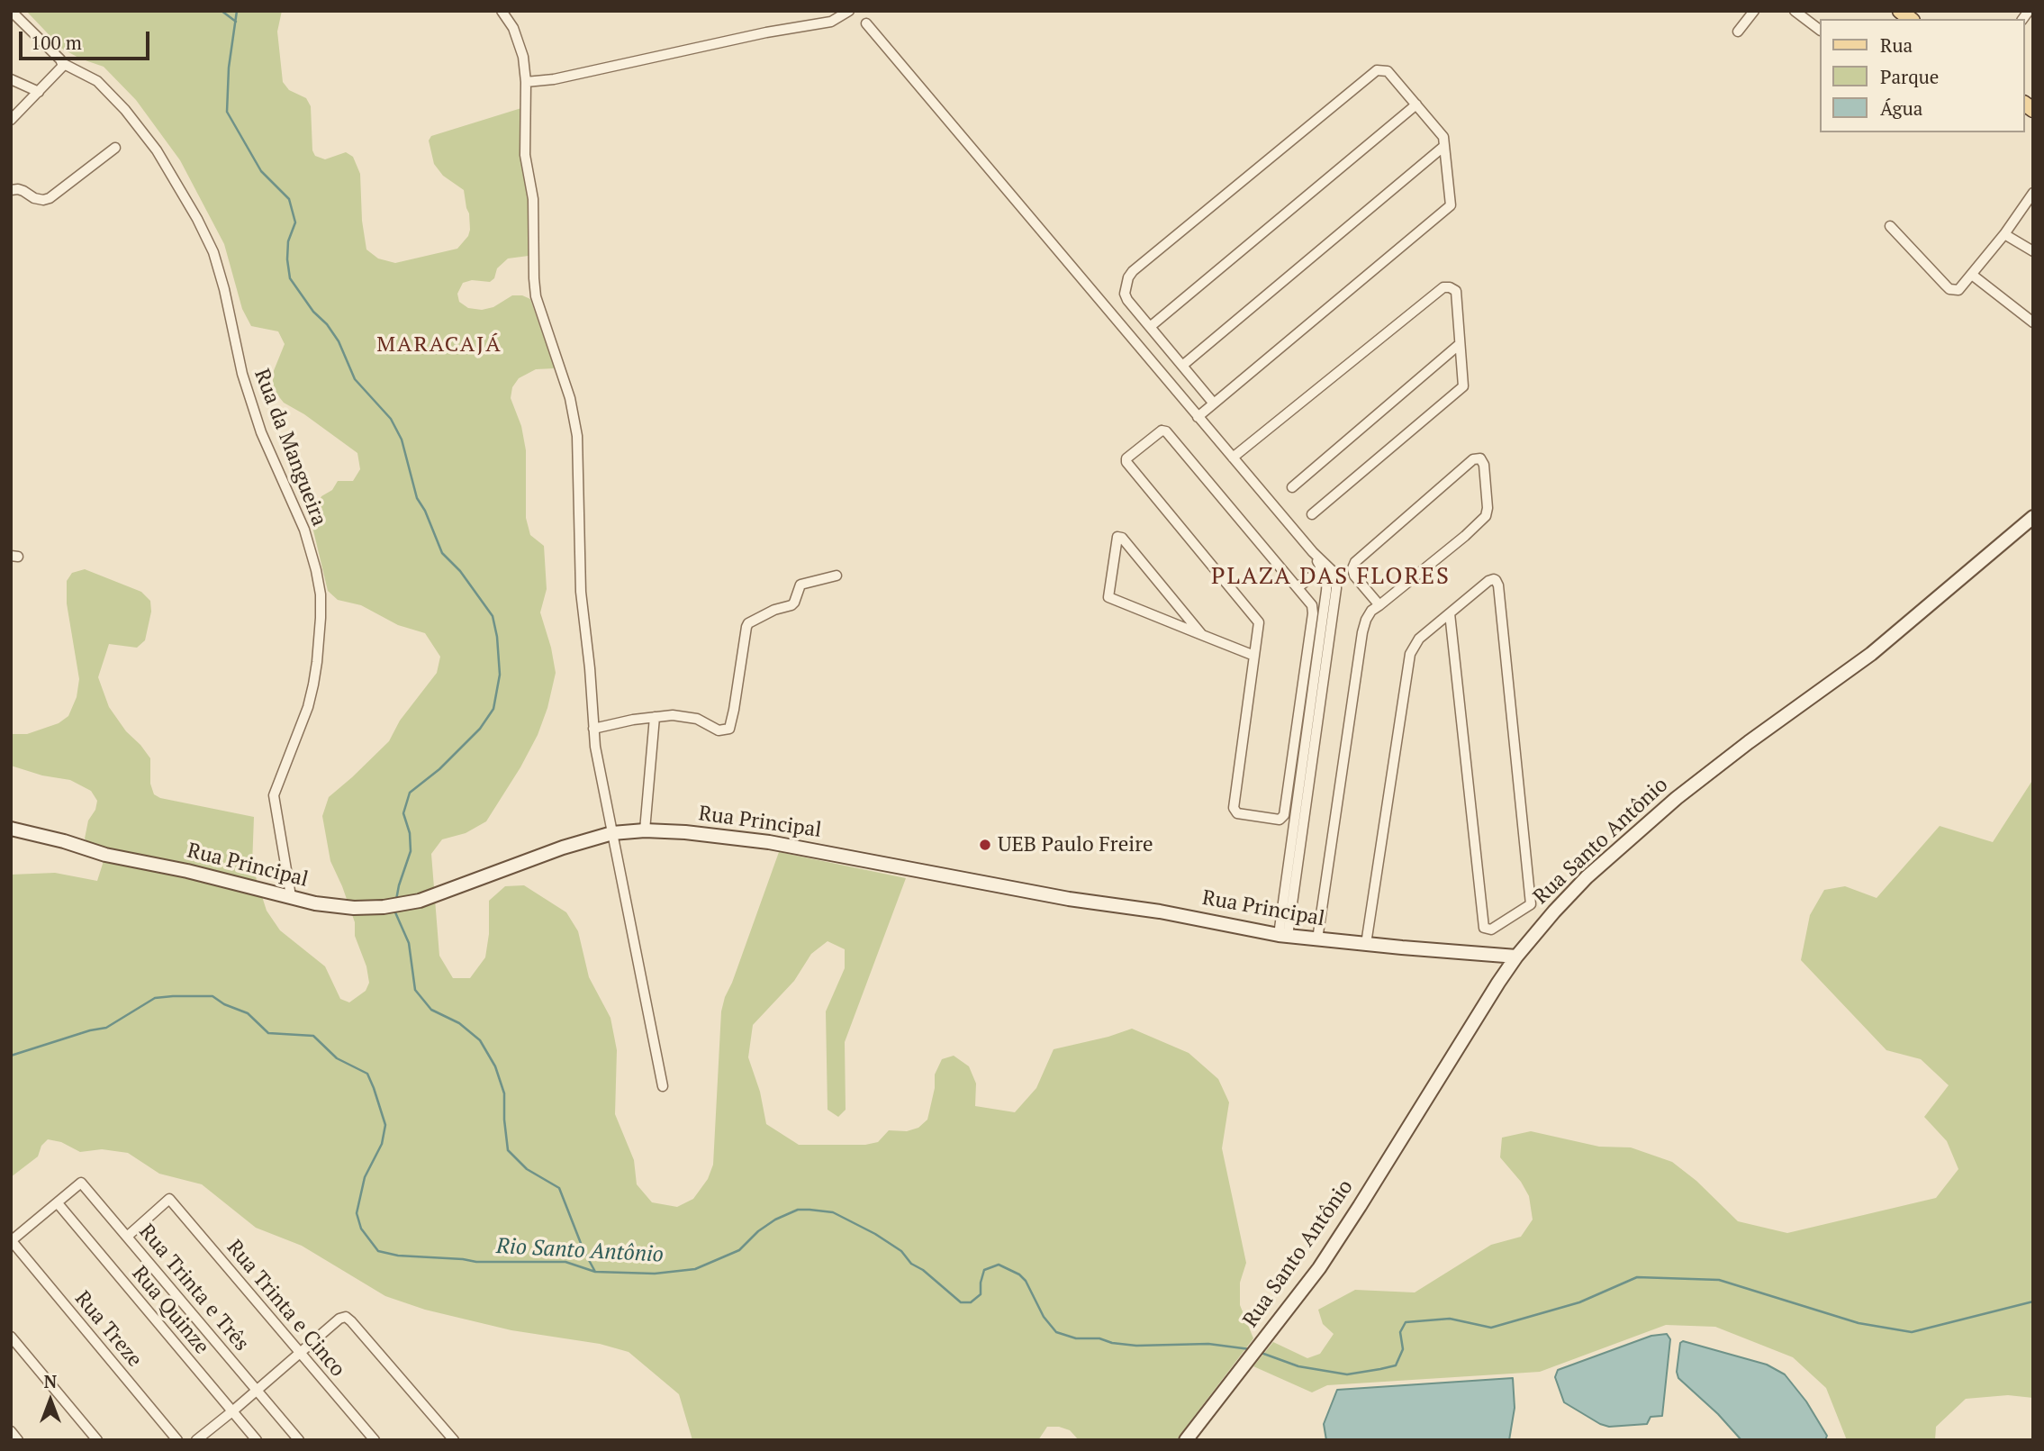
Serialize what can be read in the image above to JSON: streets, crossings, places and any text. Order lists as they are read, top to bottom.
{
  "streets": {
    "street": [
      "Rua da Mangueira",
      "Rua Principal",
      "Rua Santo Antônio",
      "Rua Trinta e Três",
      "Rua Trinta e Cinco",
      "Rua Quinze",
      "Rua Treze"
    ]
  },
  "crossings": [
    ["Rua da Mangueira", "Rua Principal"],
    ["Rua Principal", "Rua Santo Antônio"],
    ["Rua Trinta e Três", "Rua Trinta e Cinco"],
    ["Rua Trinta e Três", "Rua Quinze"]
  ],
  "districts": ["MARACAJÁ", "PLAZA DAS FLORES"],
  "water": ["Rio Santo Antônio"],
  "places": ["UEB Paulo Freire"],
  "legend": ["Rua", "Parque", "Água"],
  "scale_bar": "100 m",
  "north": "top"
}
